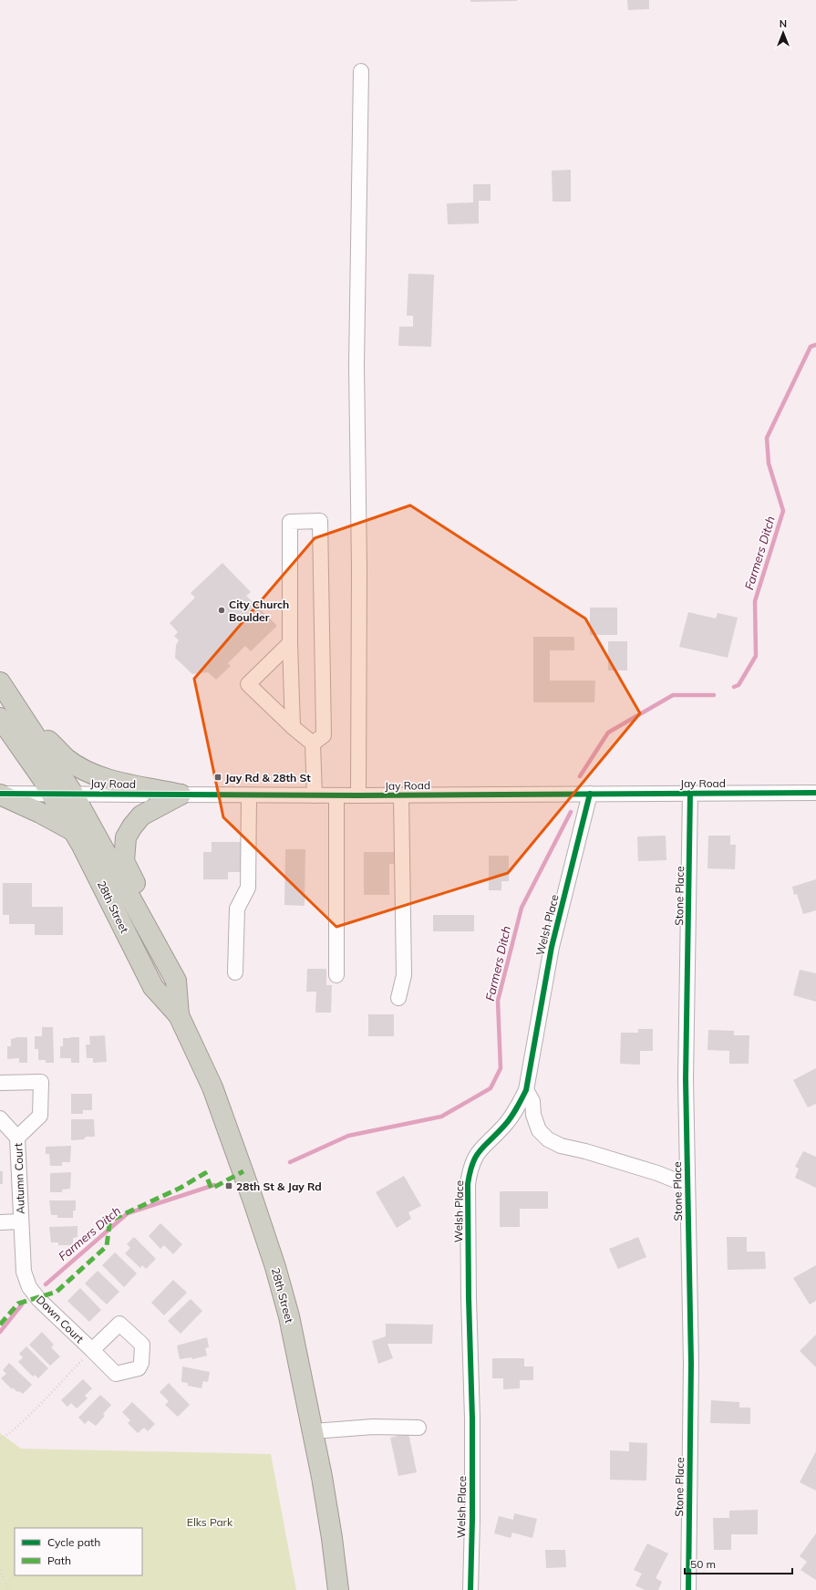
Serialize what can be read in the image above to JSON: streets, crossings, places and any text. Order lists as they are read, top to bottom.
{
  "streets": {
    "highway": ["28th Street"],
    "street": [
      "Jay Road",
      "Stone Place",
      "Welsh Place",
      "Autumn Court",
      "Dawn Court"
    ]
  },
  "crossings": [
    ["Jay Road", "Stone Place"],
    ["Jay Road", "28th Street"],
    ["Jay Road", "Welsh Place"],
    ["Autumn Court", "Dawn Court"]
  ],
  "water": ["Farmers Ditch"],
  "parks": ["Elks Park"],
  "places": {
    "other": ["City Church Boulder"],
    "transit": ["Jay Rd & 28th St", "28th St & Jay Rd"]
  },
  "legend": ["Cycle path", "Path"],
  "scale_bar": "50 m",
  "north": "top"
}
